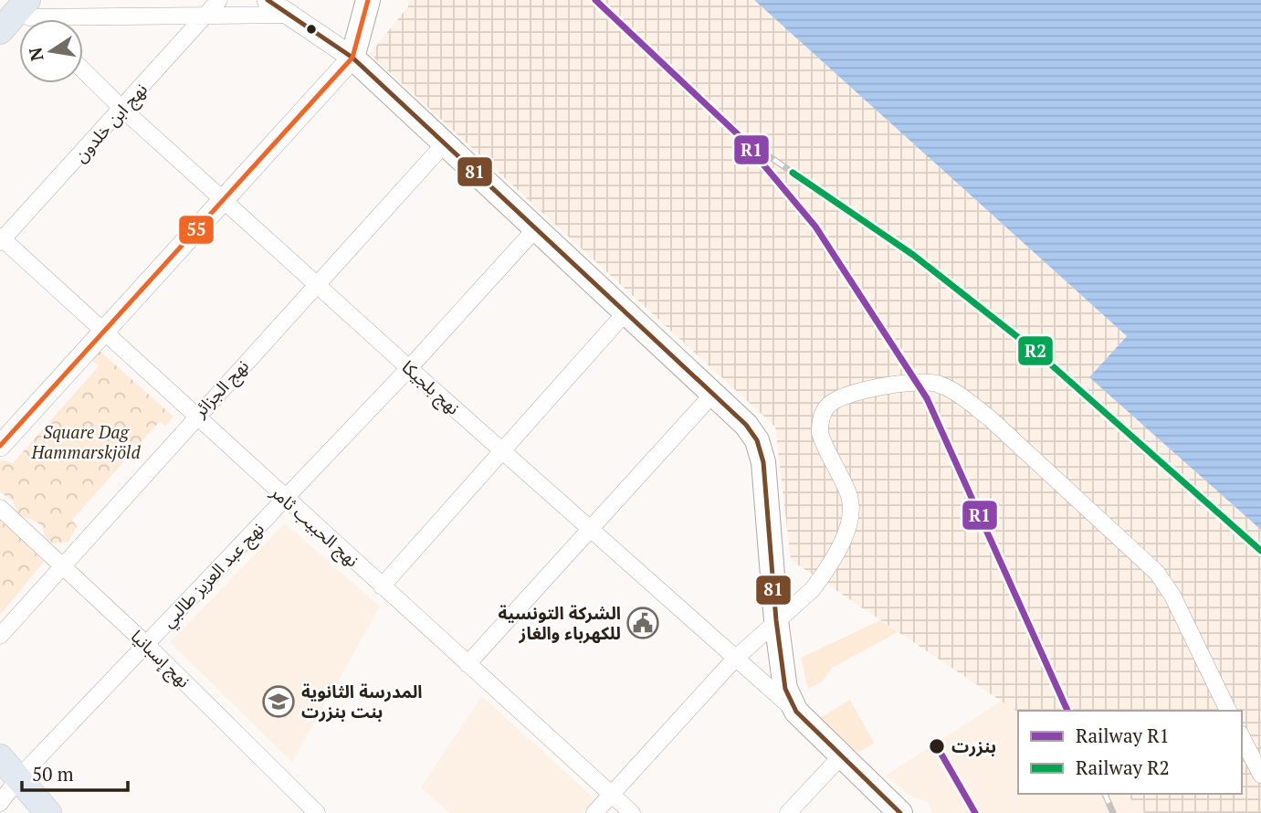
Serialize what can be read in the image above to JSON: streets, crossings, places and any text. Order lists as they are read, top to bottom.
{
  "streets": {
    "street": [
      "نهج ابن خلدون",
      "نهج بلجيكا",
      "نهج الجزائر",
      "نهج الحبيب ثامر",
      "نهج عبد العزيز طالبي",
      "نهج إسبانيا"
    ]
  },
  "crossings": [
    ["نهج ابن خلدون", "نهج بلجيكا"],
    ["نهج ابن خلدون", "نهج الحبيب ثامر"],
    ["نهج بلجيكا", "نهج الجزائر"],
    ["نهج بلجيكا", "نهج عبد العزيز طالبي"],
    ["نهج الجزائر", "نهج الحبيب ثامر"],
    ["نهج الجزائر", "نهج إسبانيا"],
    ["نهج الحبيب ثامر", "نهج عبد العزيز طالبي"],
    ["نهج عبد العزيز طالبي", "نهج إسبانيا"]
  ],
  "parks": ["Square Dag Hammarskjöld"],
  "places": {
    "public building": ["الشركة التونسية للكهرباء والغاز"],
    "school or university": ["المدرسة الثانوية بنت بنزرت"],
    "other": ["بنزرت"]
  },
  "lines": [
    "rail line R1",
    "transit line 81",
    "transit line 55",
    "rail line R2"
  ],
  "legend": ["Railway R1", "Railway R2"],
  "scale_bar": "50 m",
  "north": "left"
}
